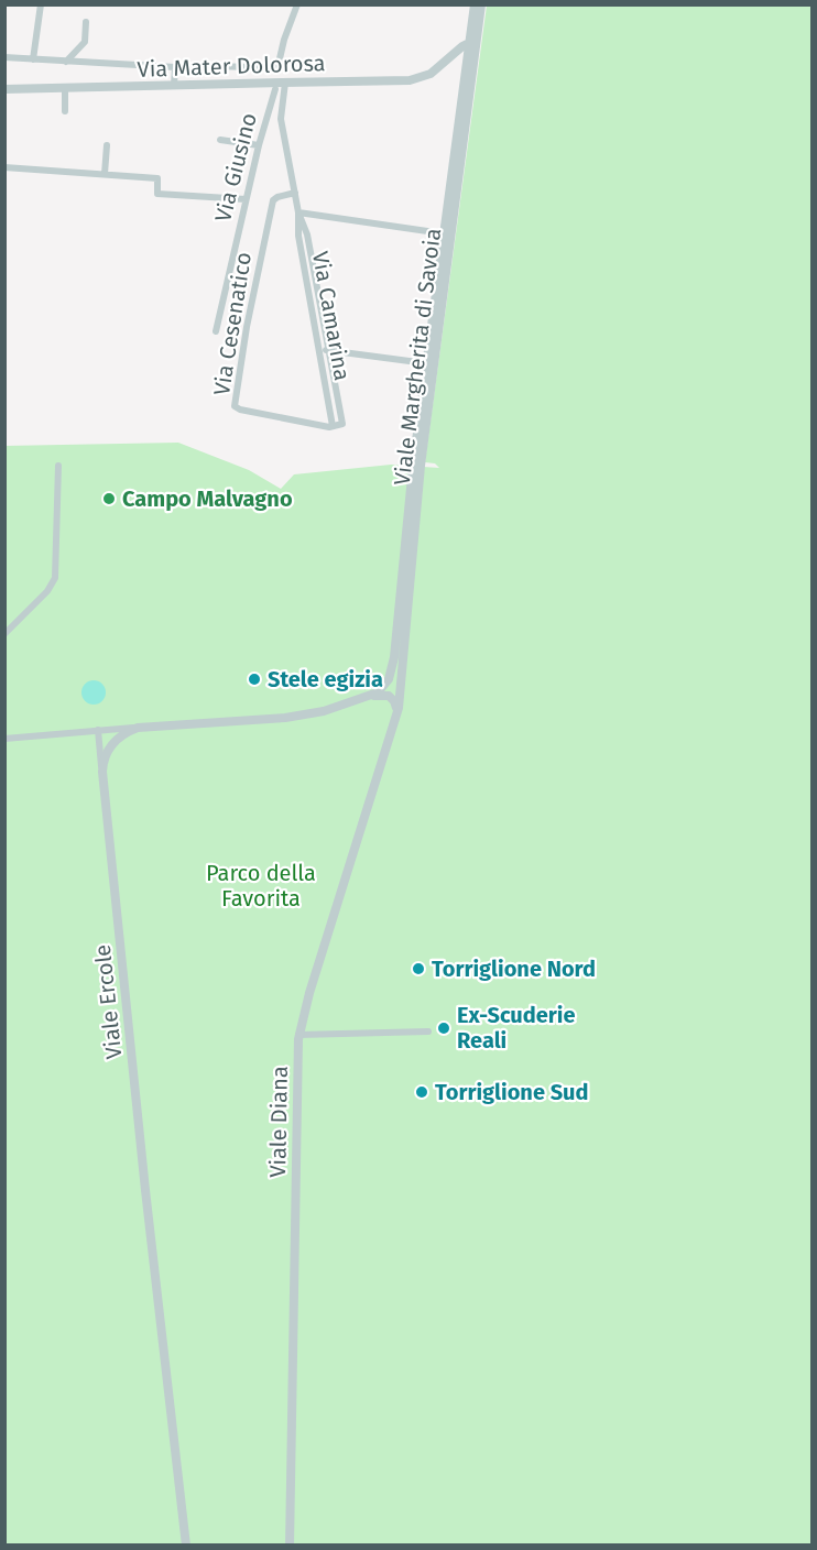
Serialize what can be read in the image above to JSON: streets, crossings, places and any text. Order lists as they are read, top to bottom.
{
  "streets": {
    "street": [
      "Via Mater Dolorosa",
      "Via Giusino",
      "Via Camarina",
      "Via Cesenatico",
      "Viale Margherita di Savoia",
      "Viale Ercole",
      "Viale Diana"
    ]
  },
  "crossings": [
    ["Via Mater Dolorosa", "Via Giusino"],
    ["Via Mater Dolorosa", "Via Camarina"],
    ["Via Mater Dolorosa", "Viale Margherita di Savoia"],
    ["Via Giusino", "Via Camarina"],
    ["Via Camarina", "Via Cesenatico"],
    ["Viale Margherita di Savoia", "Viale Diana"]
  ],
  "parks": ["Parco della Favorita"],
  "places": [
    "Campo Malvagno",
    "Stele egizia",
    "Torriglione Nord",
    "Ex-Scuderie Reali",
    "Torriglione Sud"
  ]
}
